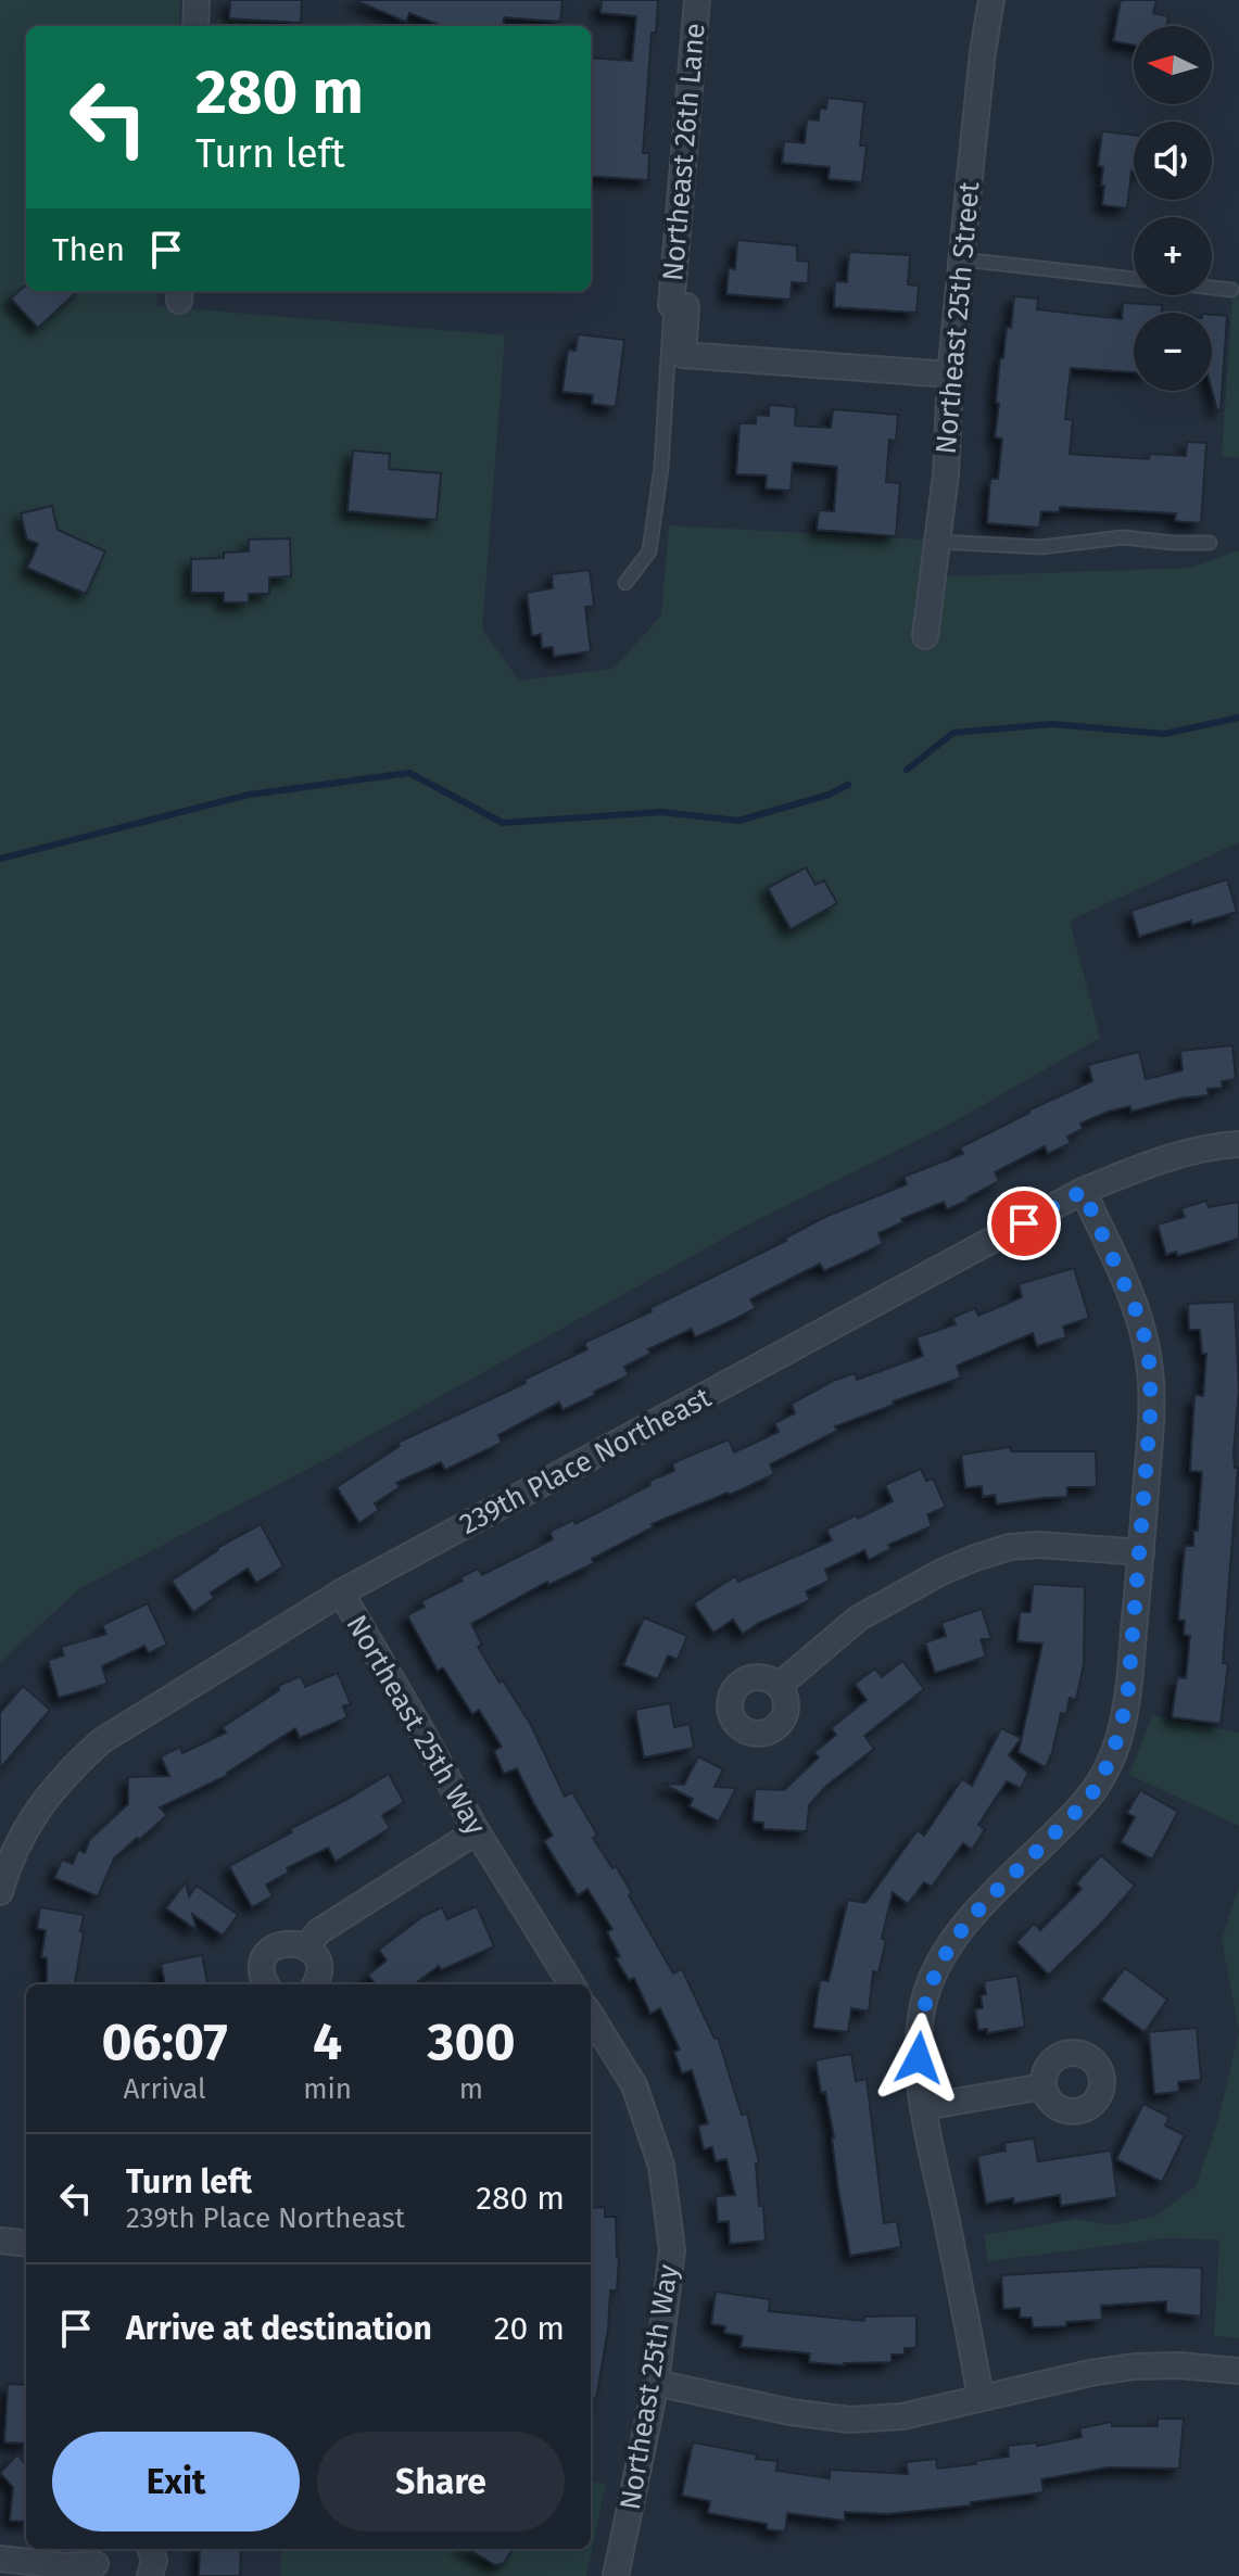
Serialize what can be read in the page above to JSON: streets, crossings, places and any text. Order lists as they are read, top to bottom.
{
  "streets": {
    "street": [
      "Northeast 26th Lane",
      "Northeast 25th Street",
      "239th Place Northeast",
      "Northeast 25th Way"
    ]
  },
  "crossings": [
    ["239th Place Northeast", "Northeast 25th Way"]
  ],
  "north": "left",
  "page": {
    "map_buttons": ["+", "−"],
    "turn": ["280 m", "Turn left"],
    "then": "Then",
    "eta": [
      "06:07",
      "Arrival",
      "4",
      "min",
      "300",
      "m"
    ],
    "list": [
      {
        "name": "Turn left",
        "note": "239th Place Northeast",
        "value": "280 m"
      },
      {
        "name": "Arrive at destination",
        "value": "20 m"
      }
    ],
    "buttons": ["Exit", "Share"]
  }
}
